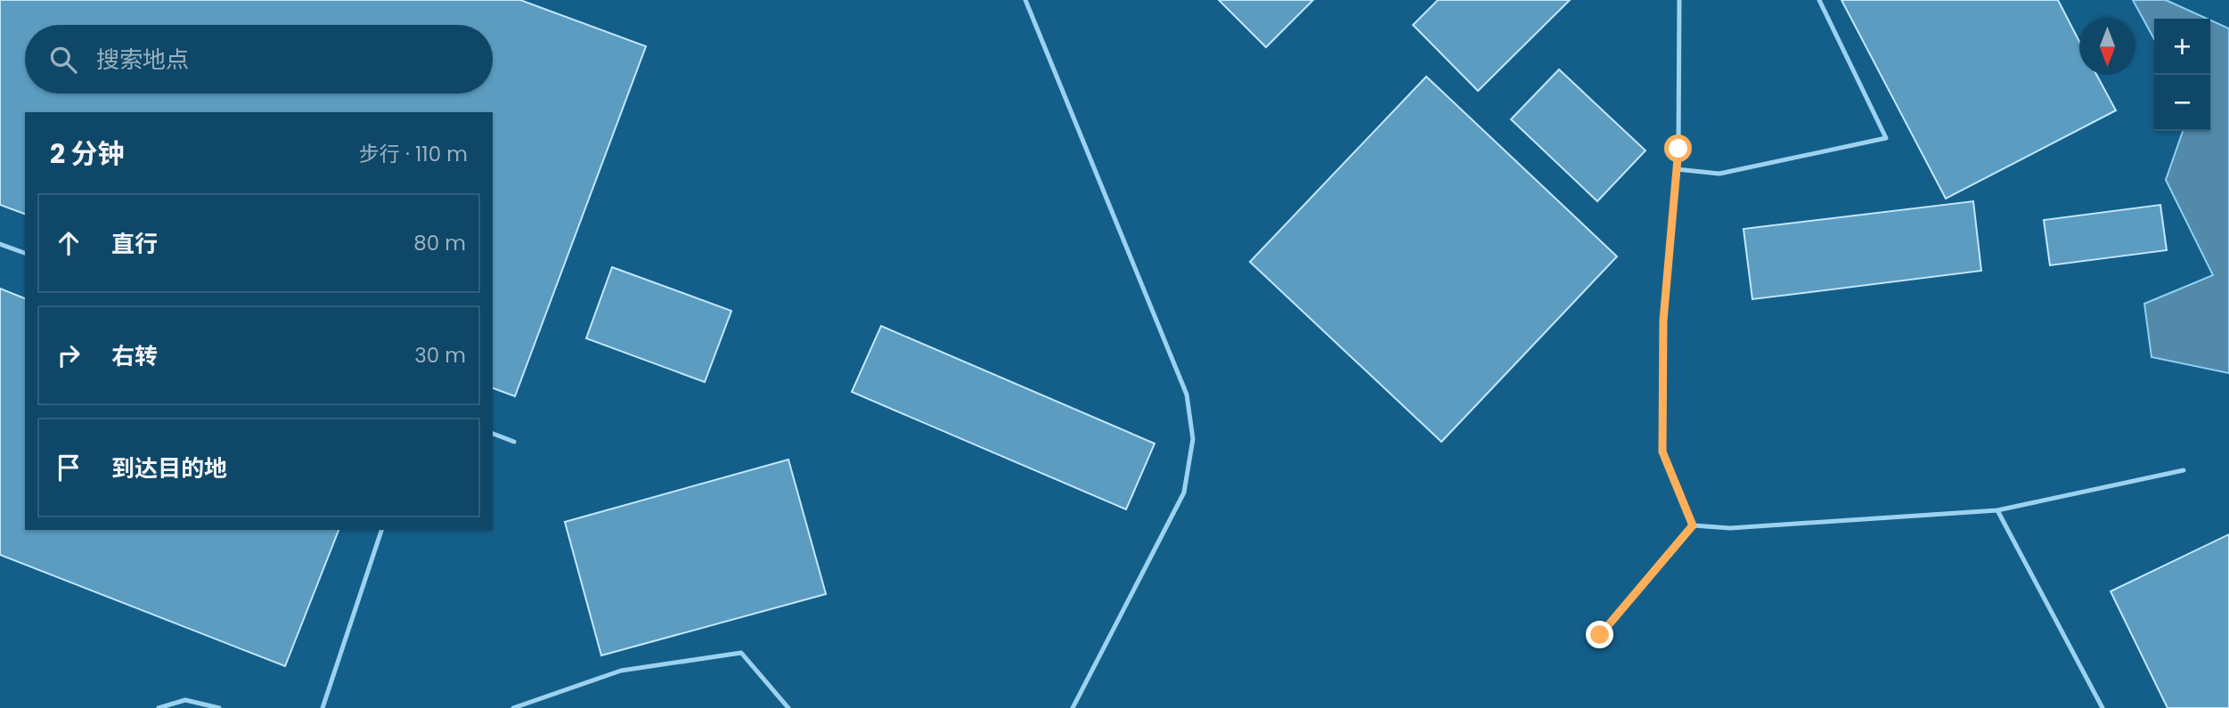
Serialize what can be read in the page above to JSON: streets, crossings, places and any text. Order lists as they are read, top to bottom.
{
  "north": "bottom",
  "page": {
    "map_buttons": ["+", "−"],
    "search": "搜索地点",
    "heading": ["2 分钟", "步行 · 110 m"],
    "list": [
      ["直行", "80 m"],
      ["右转", "30 m"],
      "到达目的地"
    ]
  }
}
